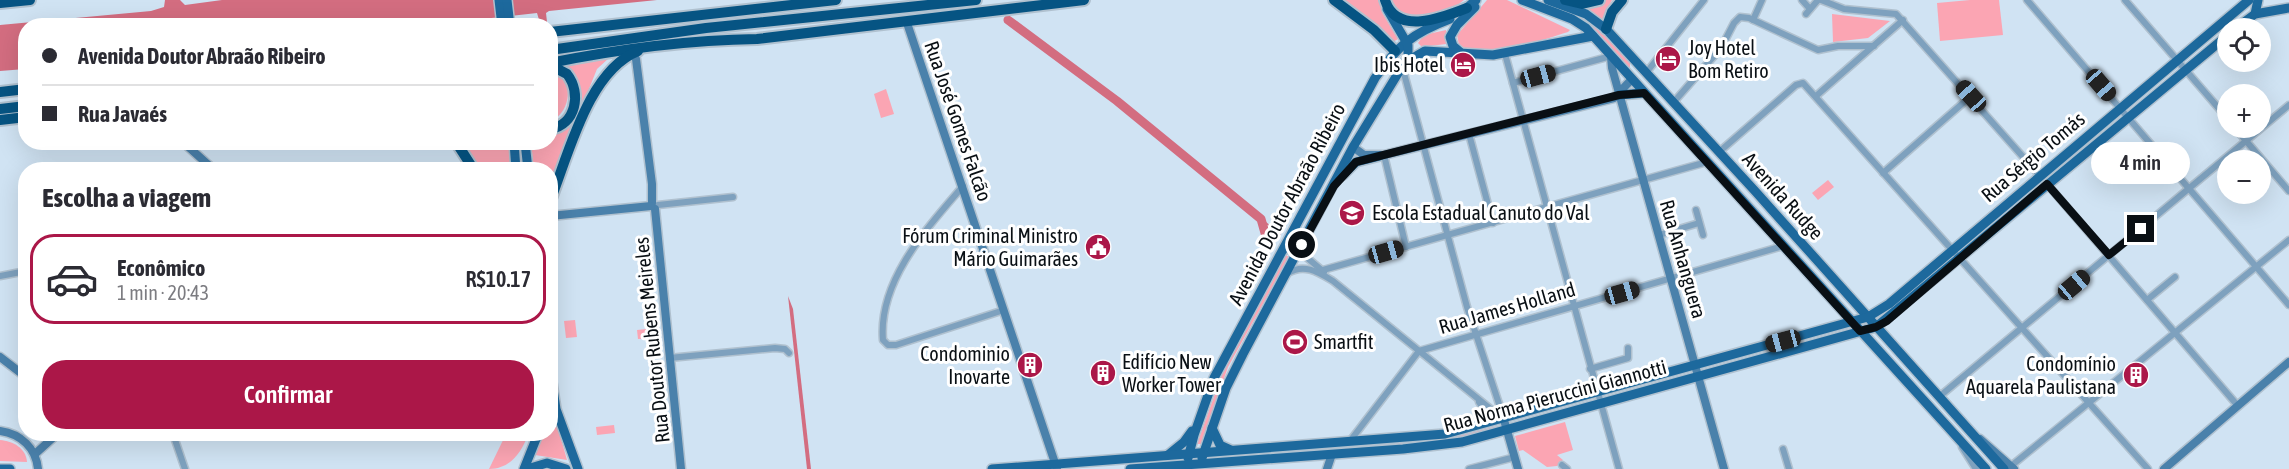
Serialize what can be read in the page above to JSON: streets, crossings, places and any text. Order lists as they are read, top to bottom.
{
  "streets": {
    "main road": [
      "Rua Sérgio Tomás",
      "Avenida Rudge",
      "Avenida Doutor Abraão Ribeiro",
      "Rua Norma Pieruccini Giannotti"
    ],
    "street": [
      "Rua José Gomes Falcão",
      "Rua Anhanguera",
      "Rua James Holland",
      "Rua Doutor Rubens Meireles"
    ]
  },
  "crossings": [
    ["Rua José Gomes Falcão", "Rua Norma Pieruccini Giannotti"],
    ["Rua Sérgio Tomás", "Avenida Rudge"],
    ["Rua Sérgio Tomás", "Rua Norma Pieruccini Giannotti"],
    ["Avenida Rudge", "Rua Anhanguera"],
    ["Avenida Rudge", "Rua James Holland"],
    ["Avenida Rudge", "Rua Norma Pieruccini Giannotti"],
    ["Avenida Doutor Abraão Ribeiro", "Rua Norma Pieruccini Giannotti"],
    ["Rua Anhanguera", "Rua James Holland"],
    ["Rua Anhanguera", "Rua Norma Pieruccini Giannotti"],
    ["Rua James Holland", "Rua Norma Pieruccini Giannotti"]
  ],
  "places": {
    "hotel": ["Joy Hotel Bom Retiro", "Ibis Hotel"],
    "school or university": ["Escola Estadual Canuto do Val"],
    "public building": ["Fórum Criminal Ministro Mário Guimarães"],
    "sports": ["Smartfit"],
    "building": ["Condominio Inovarte", "Edifício New Worker Tower", "Condomínio Aquarela Paulistana"]
  },
  "page": {
    "map_buttons": ["+", "−"],
    "banner": ["Avenida Doutor Abraão Ribeiro", "Rua Javaés"],
    "bubble": "4 min",
    "heading": "Escolha a viagem",
    "list": [
      {
        "name": "Econômico",
        "note": "1 min · 20:43",
        "value": "R$10.17"
      }
    ],
    "buttons": "Confirmar"
  }
}
